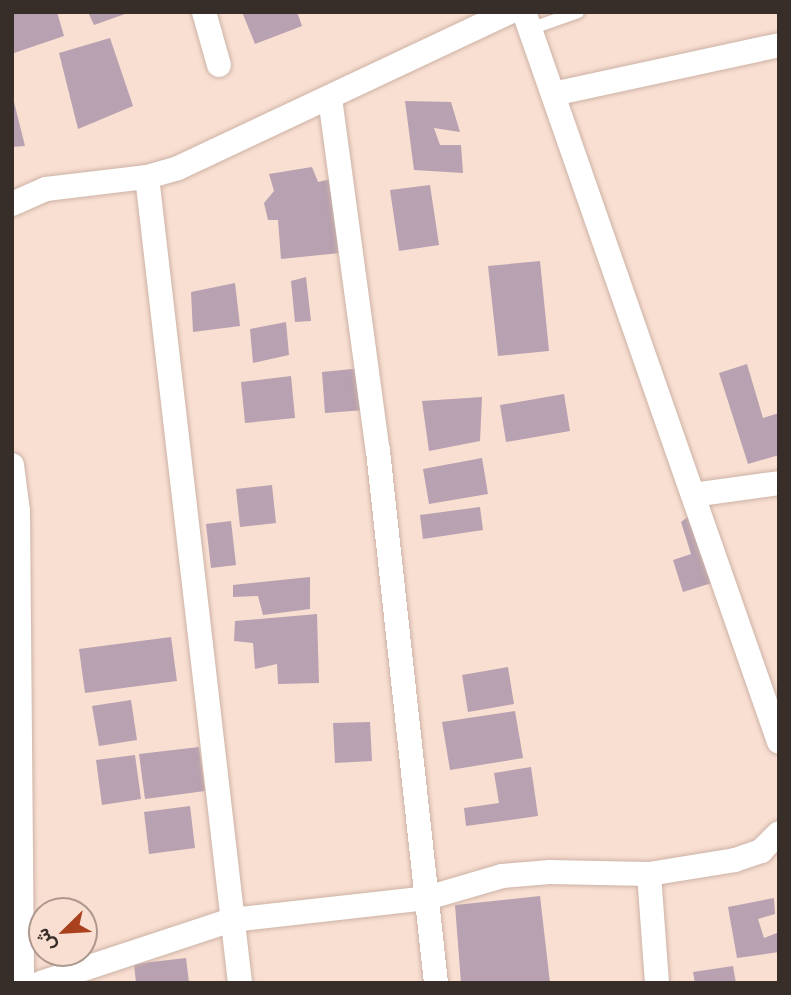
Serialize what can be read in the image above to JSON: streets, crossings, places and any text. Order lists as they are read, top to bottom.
{
  "north": "bottom left"
}
